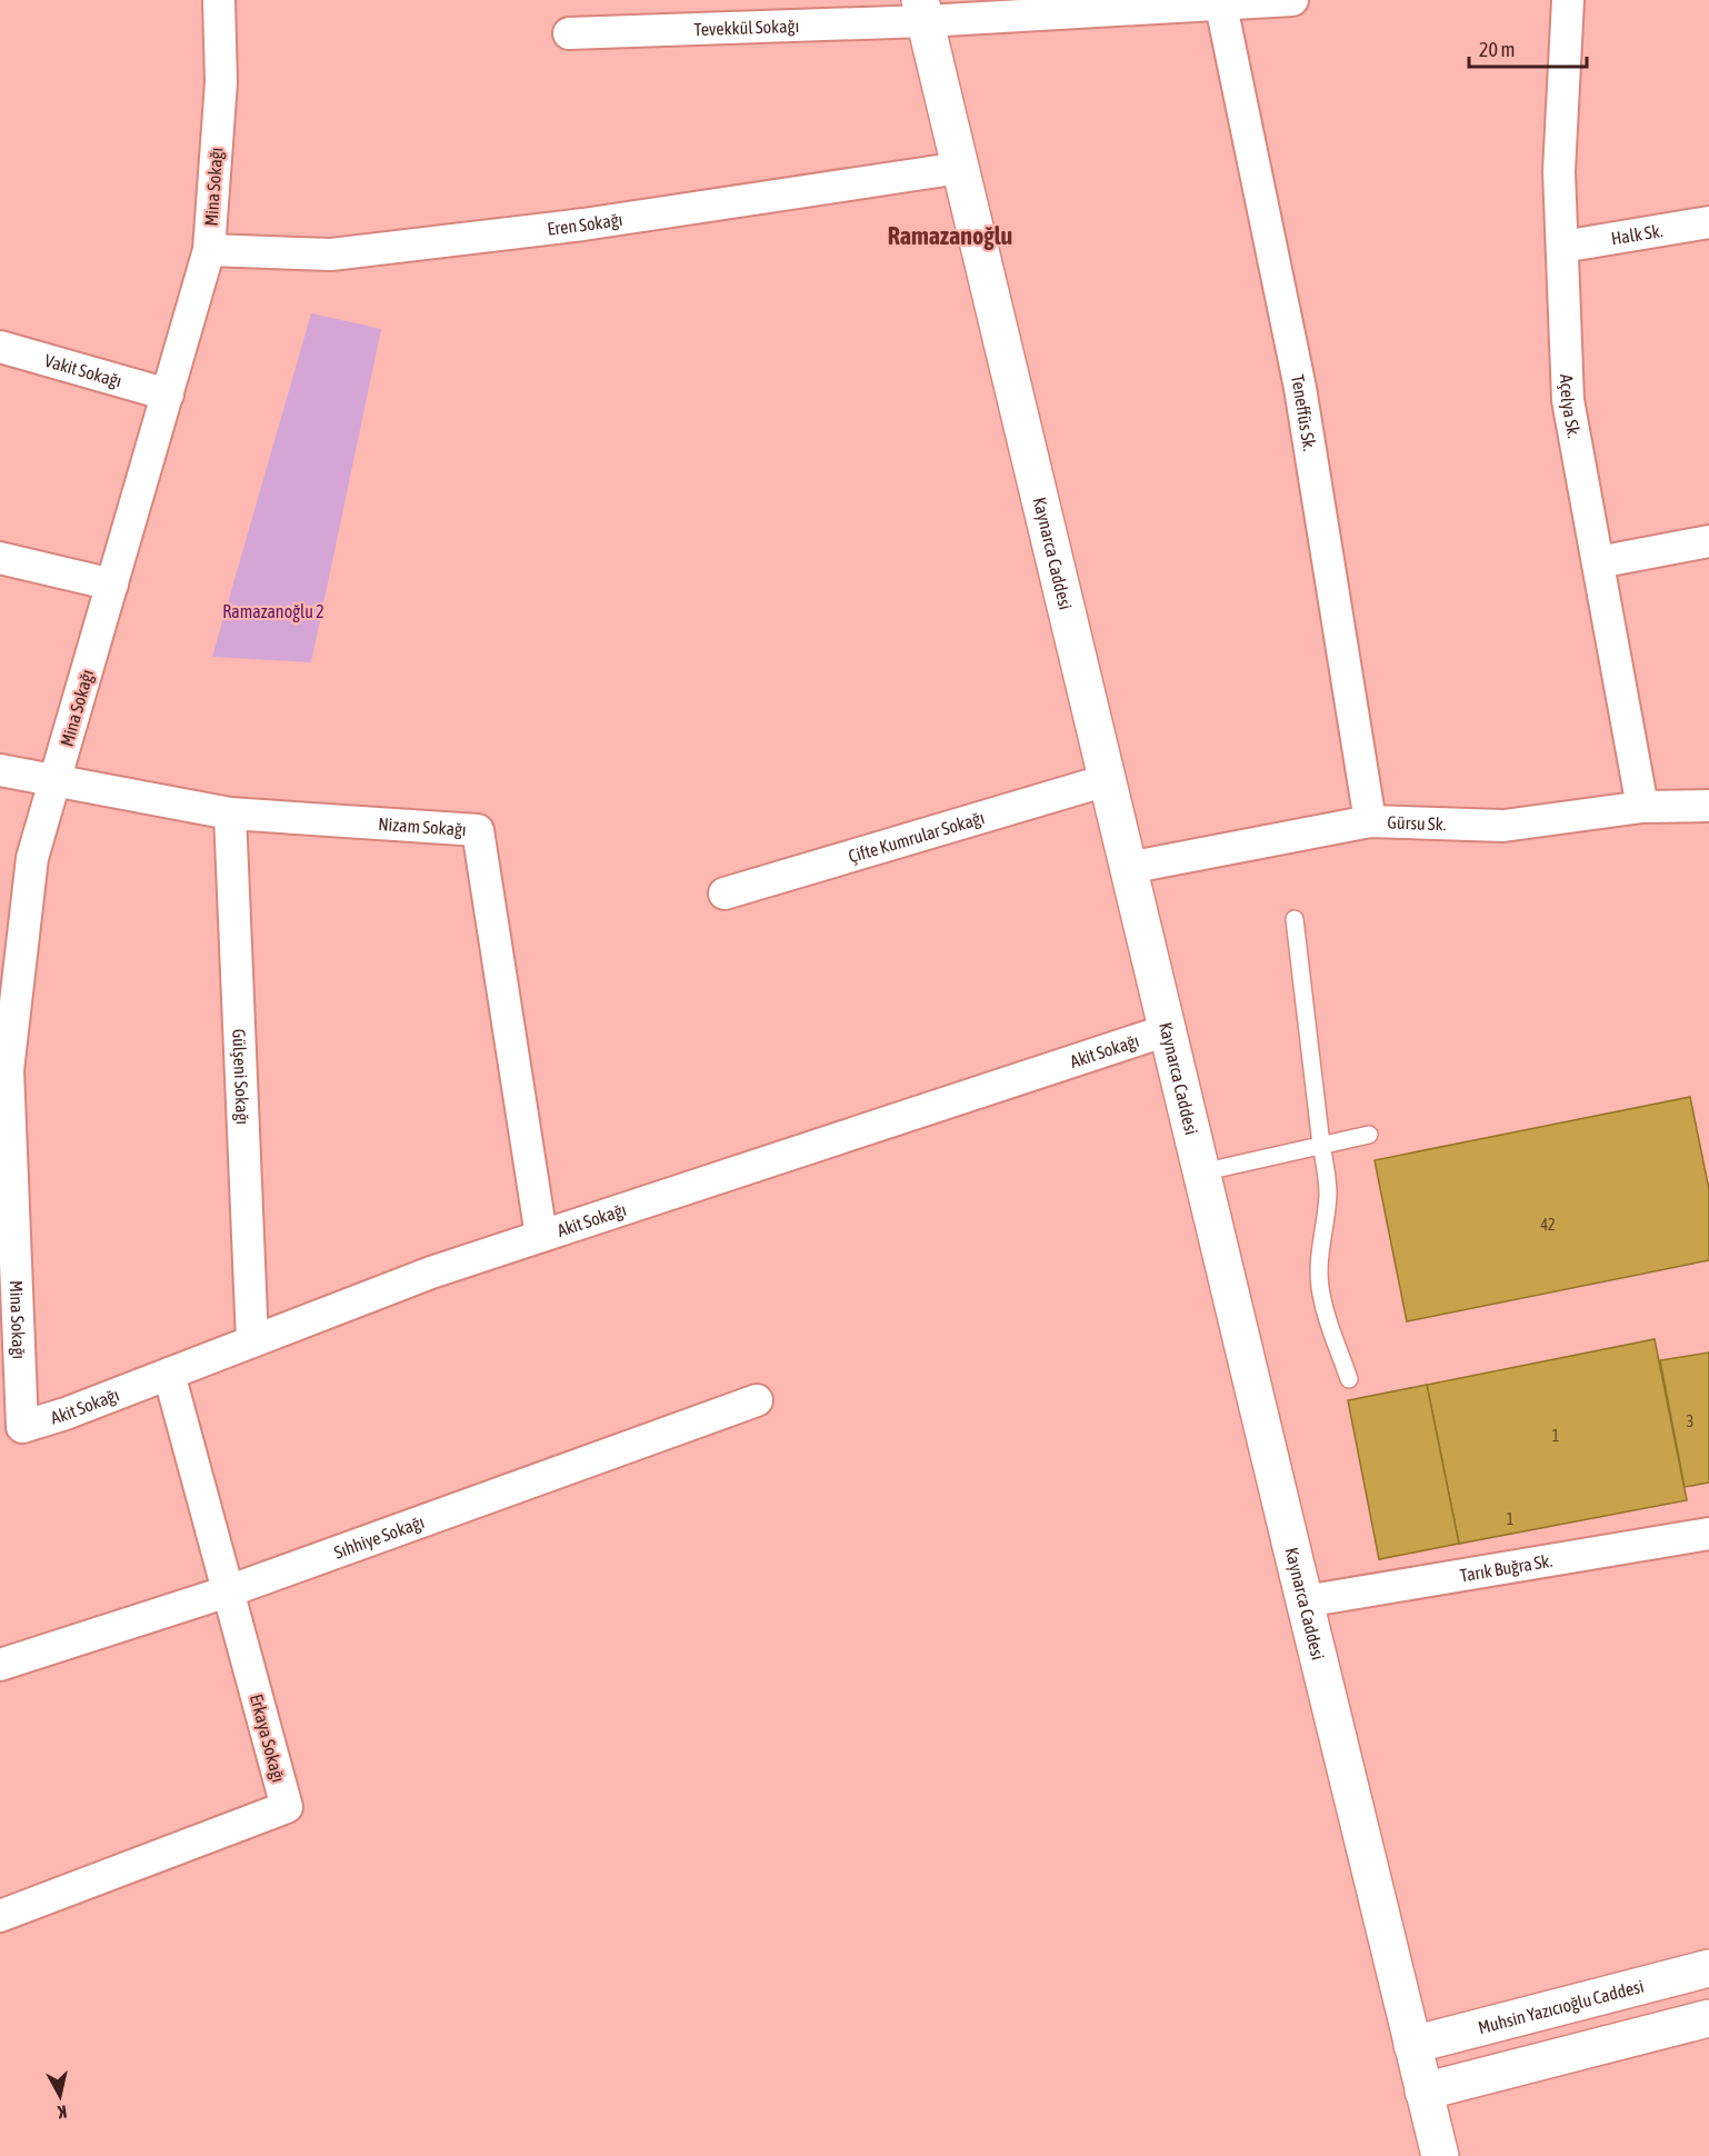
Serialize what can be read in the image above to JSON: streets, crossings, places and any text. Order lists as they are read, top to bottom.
{
  "streets": {
    "main road": ["Kaynarca Caddesi", "Muhsin Yazıcıoğlu Caddesi"],
    "street": [
      "Tevekkül Sokağı",
      "Mina Sokağı",
      "Eren Sokağı",
      "Halk Sk.",
      "Vakit Sokağı",
      "Açelya Sk.",
      "Teneffüs Sk.",
      "Gürsu Sk.",
      "Nizam Sokağı",
      "Çifte Kumrular Sokağı",
      "Akit Sokağı",
      "Gülşeni Sokağı",
      "Sıhhiye Sokağı",
      "Tarık Buğra Sk.",
      "Erkaya Sokağı"
    ]
  },
  "crossings": [
    ["Tevekkül Sokağı", "Teneffüs Sk."],
    ["Tevekkül Sokağı", "Kaynarca Caddesi"],
    ["Mina Sokağı", "Eren Sokağı"],
    ["Mina Sokağı", "Vakit Sokağı"],
    ["Mina Sokağı", "Nizam Sokağı"],
    ["Mina Sokağı", "Akit Sokağı"],
    ["Eren Sokağı", "Kaynarca Caddesi"],
    ["Halk Sk.", "Açelya Sk."],
    ["Açelya Sk.", "Gürsu Sk."],
    ["Teneffüs Sk.", "Gürsu Sk."],
    ["Kaynarca Caddesi", "Gürsu Sk."],
    ["Kaynarca Caddesi", "Çifte Kumrular Sokağı"],
    ["Kaynarca Caddesi", "Akit Sokağı"],
    ["Kaynarca Caddesi", "Tarık Buğra Sk."],
    ["Kaynarca Caddesi", "Muhsin Yazıcıoğlu Caddesi"],
    ["Nizam Sokağı", "Akit Sokağı"],
    ["Nizam Sokağı", "Gülşeni Sokağı"],
    ["Akit Sokağı", "Gülşeni Sokağı"],
    ["Akit Sokağı", "Erkaya Sokağı"],
    ["Sıhhiye Sokağı", "Erkaya Sokağı"]
  ],
  "districts": ["Ramazanoğlu"],
  "parks": ["Ramazanoğlu 2"],
  "house_numbers": [
    "42",
    "3",
    "1",
    "1"
  ],
  "scale_bar": "20 m",
  "north": "bottom"
}
